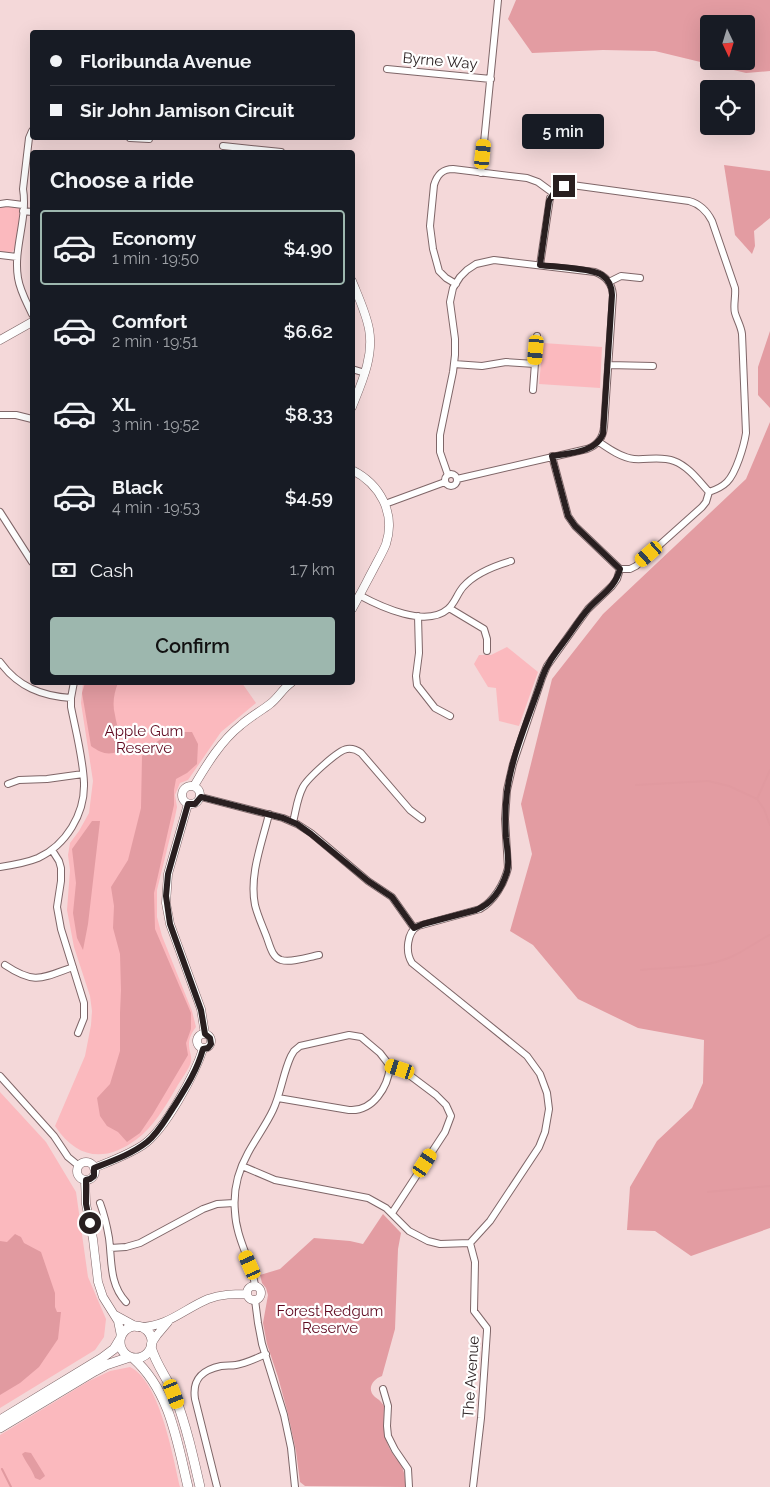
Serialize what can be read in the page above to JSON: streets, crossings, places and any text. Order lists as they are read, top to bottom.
{
  "streets": {
    "street": ["Byrne Way", "The Avenue"]
  },
  "parks": ["Apple Gum Reserve", "Forest Redgum Reserve"],
  "north": "bottom",
  "page": {
    "banner": ["Floribunda Avenue", "Sir John Jamison Circuit"],
    "bubble": "5 min",
    "heading": "Choose a ride",
    "list": [
      {
        "name": "Economy",
        "note": "1 min · 19:50",
        "value": "$4.90"
      },
      {
        "name": "Comfort",
        "note": "2 min · 19:51",
        "value": "$6.62"
      },
      {
        "name": "XL",
        "note": "3 min · 19:52",
        "value": "$8.33"
      },
      {
        "name": "Black",
        "note": "4 min · 19:53",
        "value": "$4.59"
      }
    ],
    "pay": ["Cash", "1.7 km"],
    "buttons": "Confirm"
  }
}
